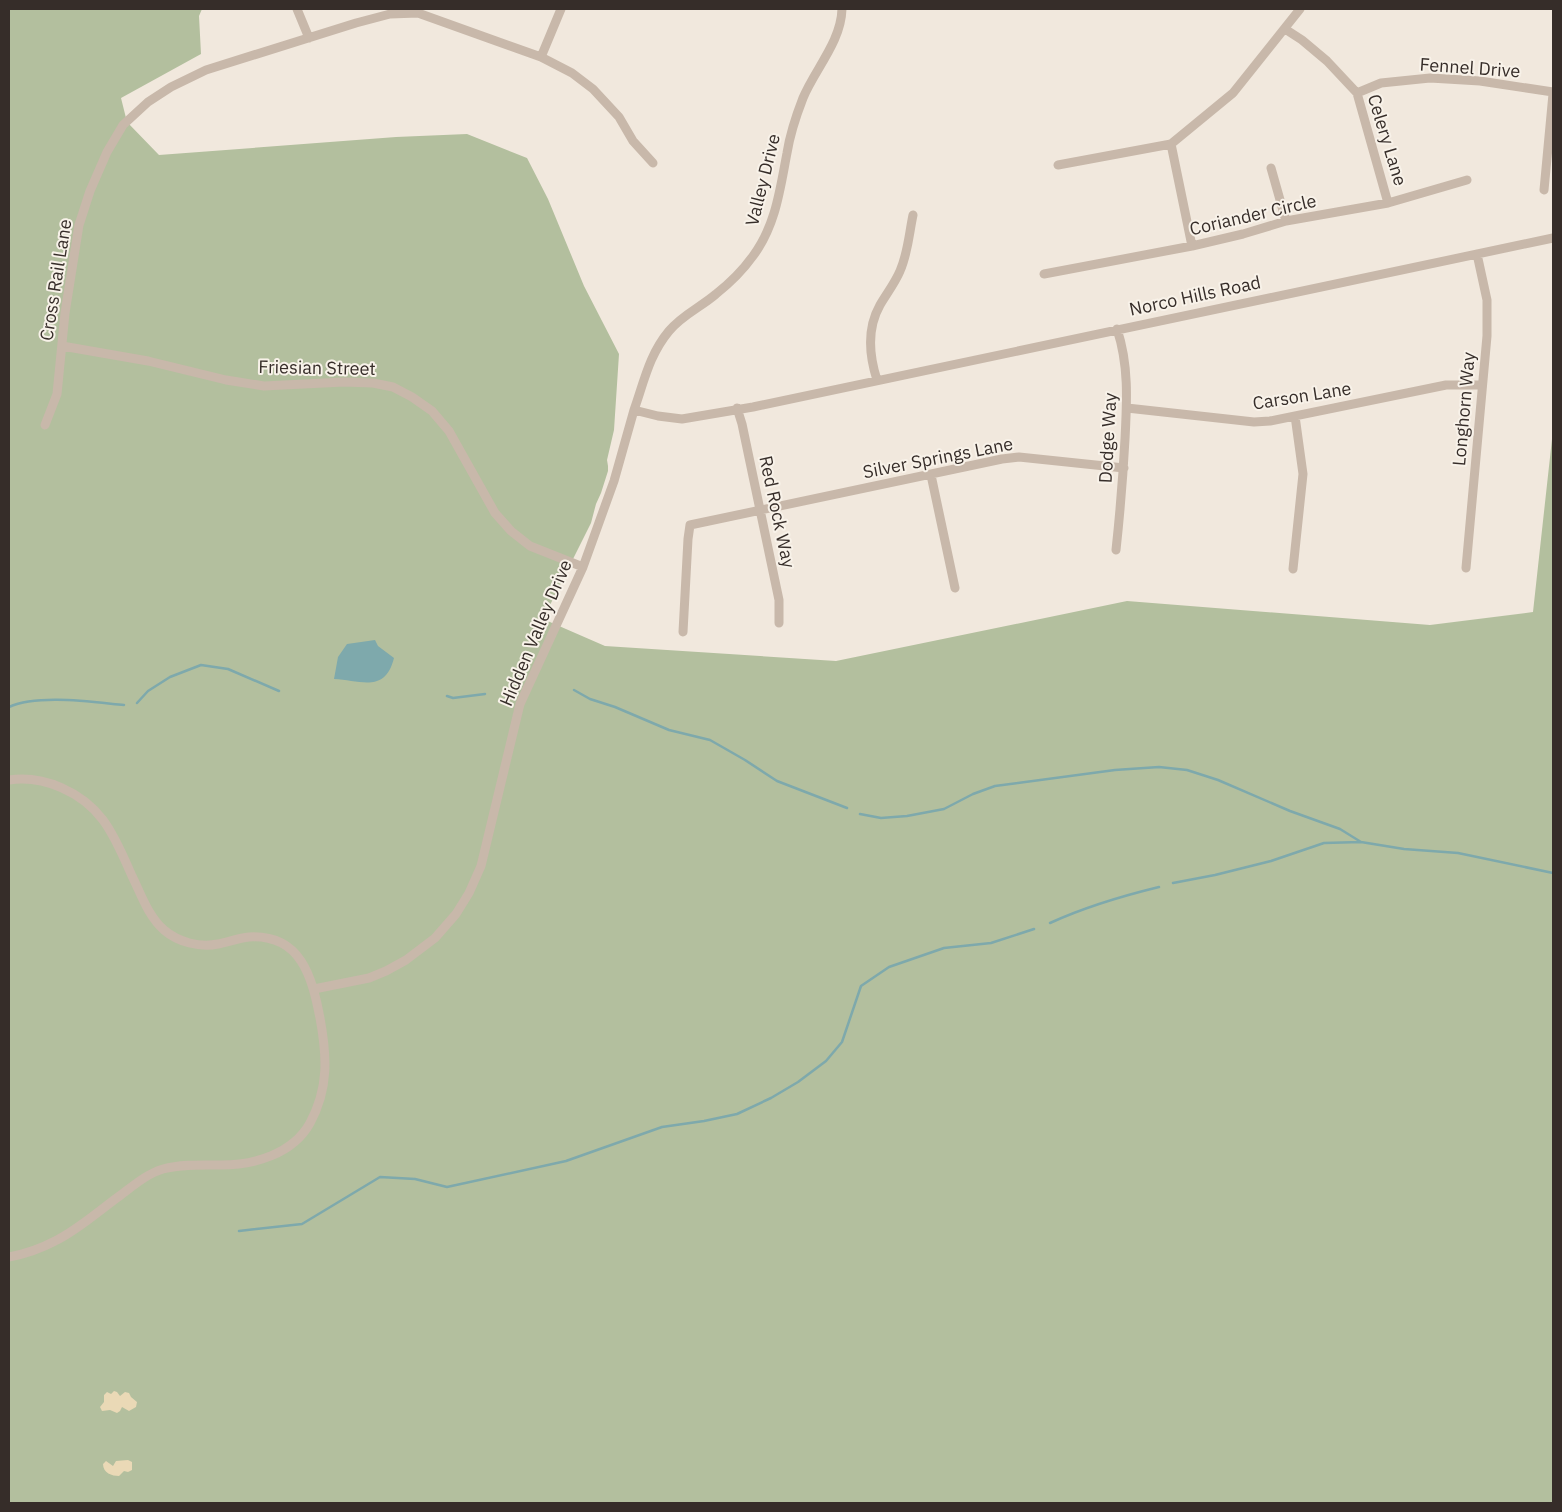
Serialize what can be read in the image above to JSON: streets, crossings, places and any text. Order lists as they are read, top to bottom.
{
  "streets": {
    "street": [
      "Fennel Drive",
      "Celery Lane",
      "Valley Drive",
      "Coriander Circle",
      "Cross Rail Lane",
      "Norco Hills Road",
      "Friesian Street",
      "Carson Lane",
      "Longhorn Way",
      "Dodge Way",
      "Silver Springs Lane",
      "Red Rock Way",
      "Hidden Valley Drive"
    ]
  },
  "crossings": [
    ["Fennel Drive", "Celery Lane"],
    ["Celery Lane", "Coriander Circle"],
    ["Valley Drive", "Hidden Valley Drive"],
    ["Cross Rail Lane", "Friesian Street"],
    ["Norco Hills Road", "Longhorn Way"],
    ["Norco Hills Road", "Dodge Way"],
    ["Norco Hills Road", "Red Rock Way"],
    ["Friesian Street", "Hidden Valley Drive"],
    ["Carson Lane", "Longhorn Way"],
    ["Carson Lane", "Dodge Way"],
    ["Dodge Way", "Silver Springs Lane"],
    ["Silver Springs Lane", "Red Rock Way"]
  ]
}
